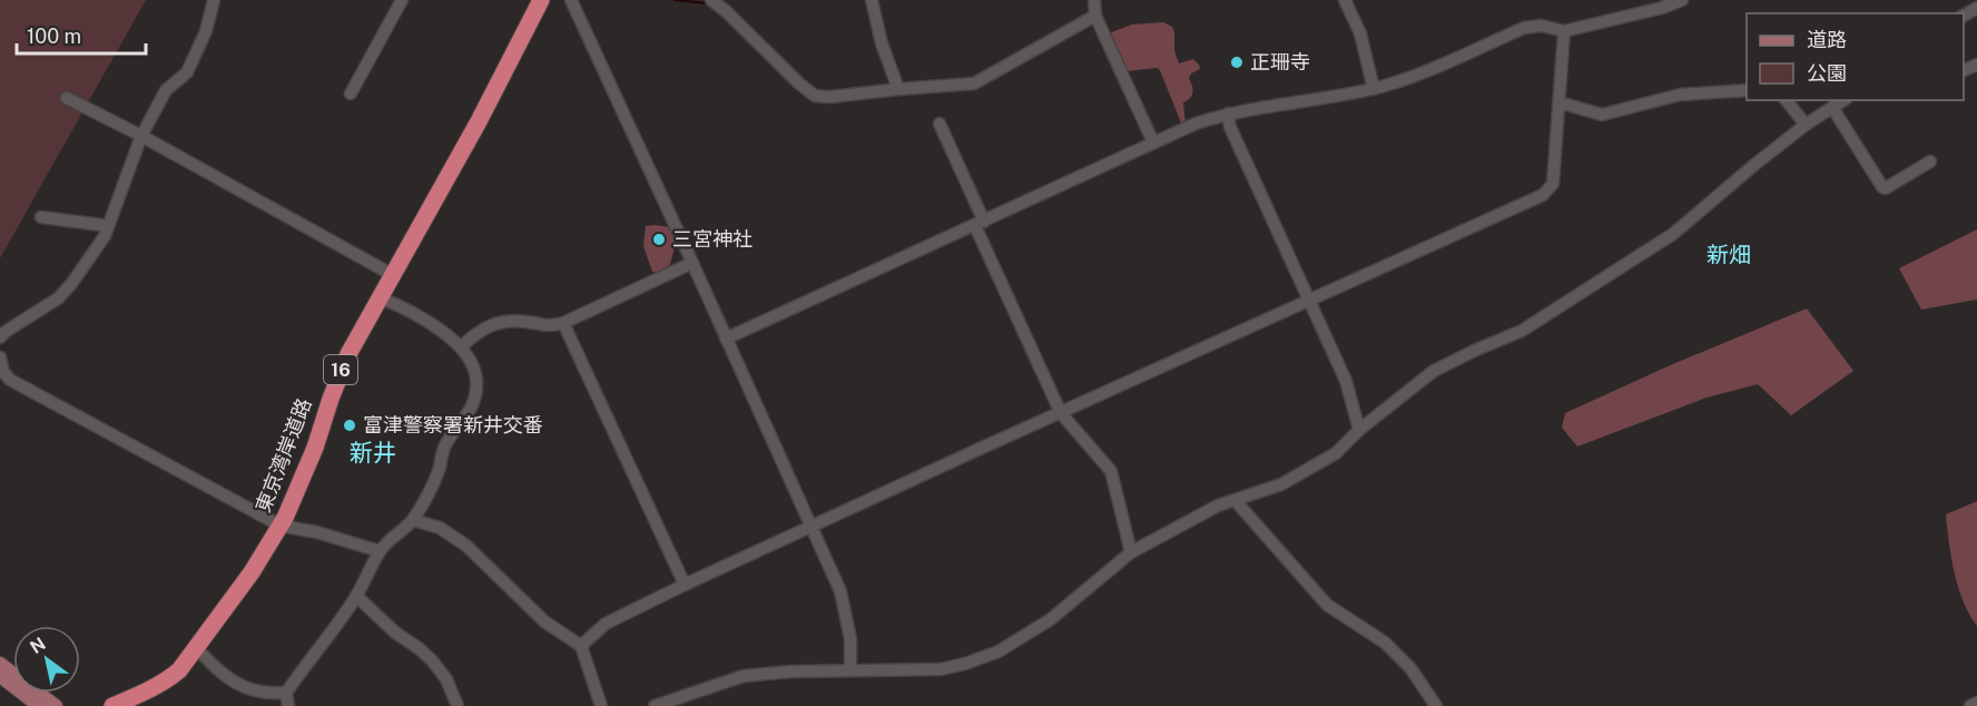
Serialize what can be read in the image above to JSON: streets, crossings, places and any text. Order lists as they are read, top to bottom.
{
  "streets": {
    "highway": ["16", "東京湾岸道路"]
  },
  "districts": ["新畑", "新井"],
  "places": ["正珊寺", "三宮神社", "富津警察署新井交番"],
  "legend": ["道路", "公園"],
  "scale_bar": "100 m",
  "north": "top left"
}
